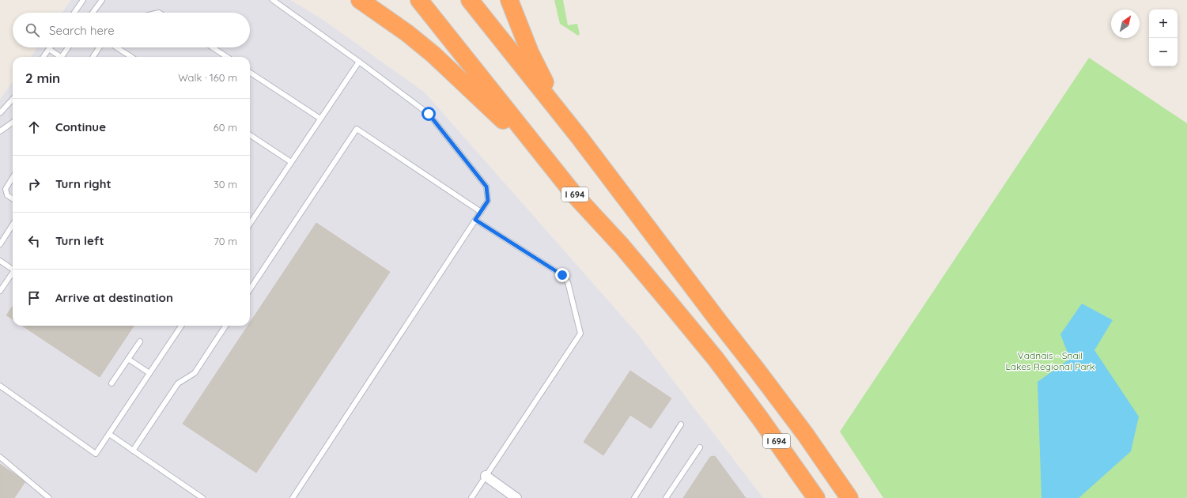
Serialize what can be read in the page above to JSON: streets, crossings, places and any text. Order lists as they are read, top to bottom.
{
  "streets": {
    "highway": ["I 694"]
  },
  "parks": ["Vadnais - Snail Lakes Regional Park"],
  "north": "top right",
  "page": {
    "map_buttons": ["+", "−"],
    "search": "Search here",
    "heading": ["2 min", "Walk · 160 m"],
    "list": [
      ["Continue", "60 m"],
      ["Turn right", "30 m"],
      ["Turn left", "70 m"],
      "Arrive at destination"
    ]
  }
}
